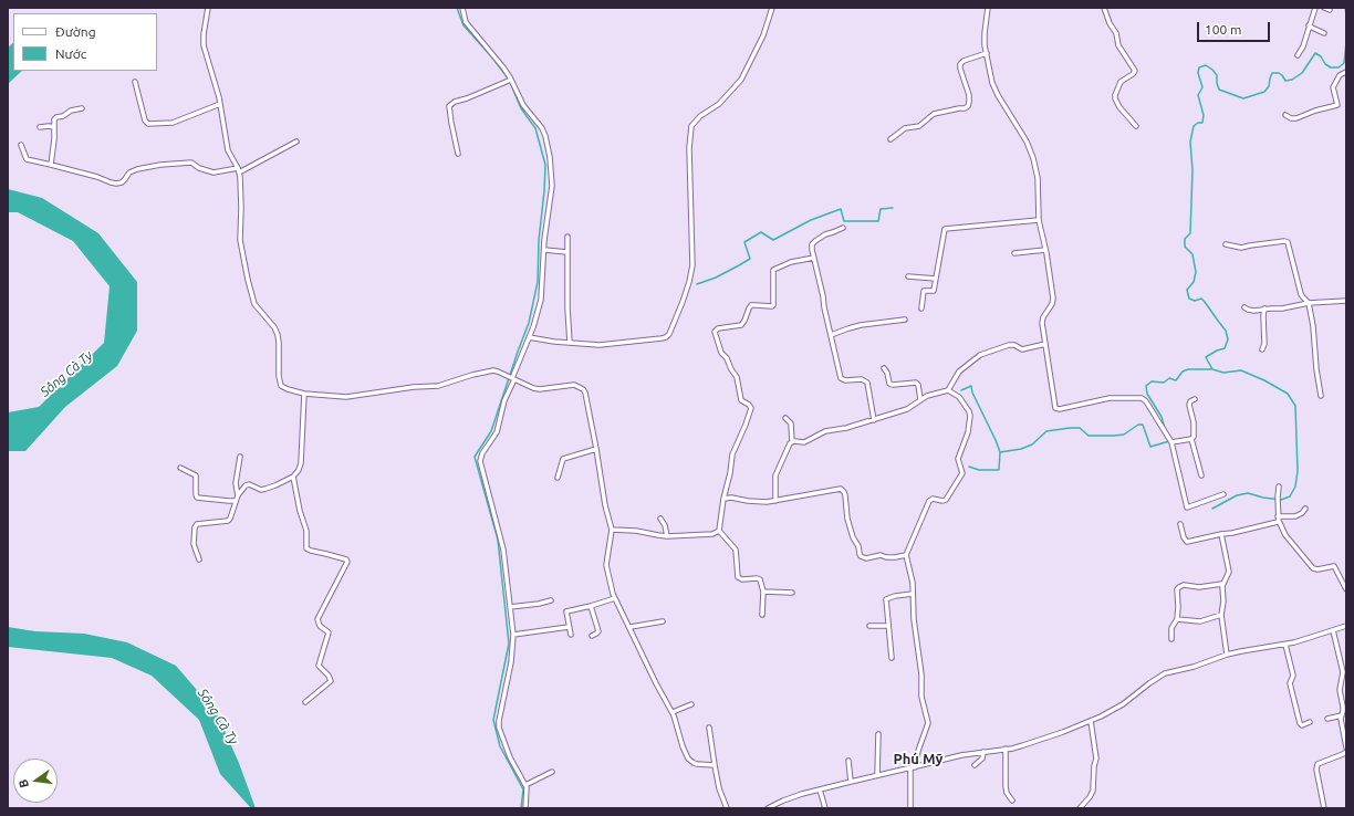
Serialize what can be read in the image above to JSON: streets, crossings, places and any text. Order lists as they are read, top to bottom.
{
  "districts": ["Phú Mỹ"],
  "water": ["Sông Cà Ty"],
  "legend": ["Đường", "Nước"],
  "scale_bar": "100 m",
  "north": "left"
}
